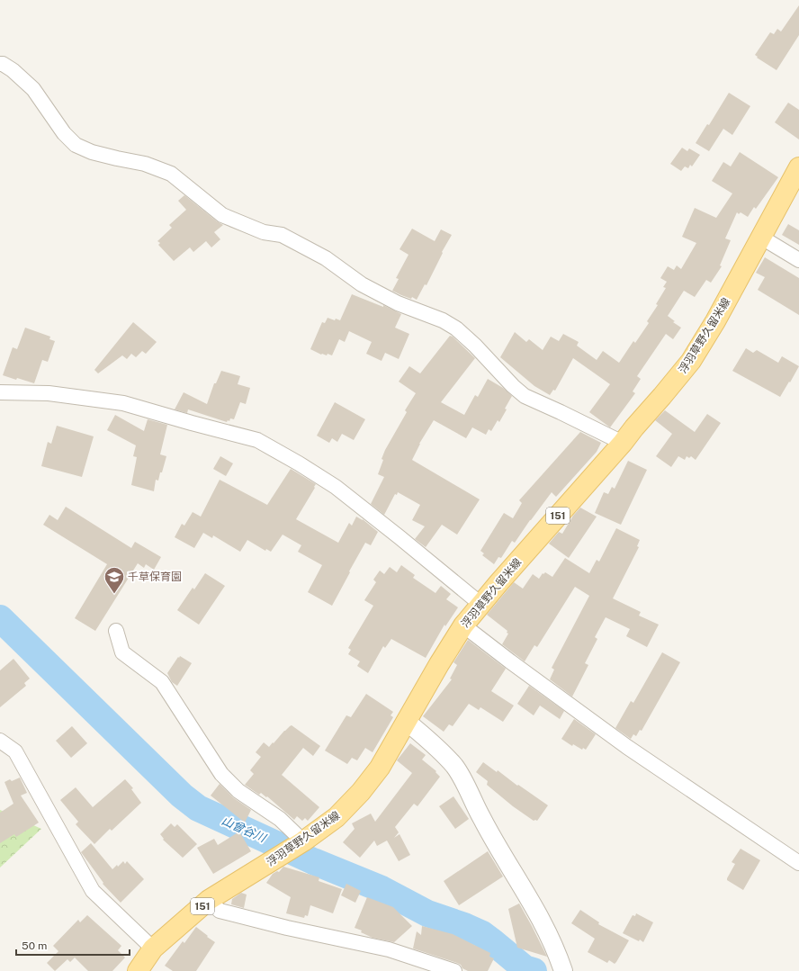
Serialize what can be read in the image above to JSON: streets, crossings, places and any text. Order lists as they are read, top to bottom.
{
  "streets": {
    "main road": ["浮羽草野久留米線", "151"]
  },
  "water": ["山曾谷川"],
  "places": {
    "school or university": ["千草保育園"]
  },
  "scale_bar": "50 m"
}
